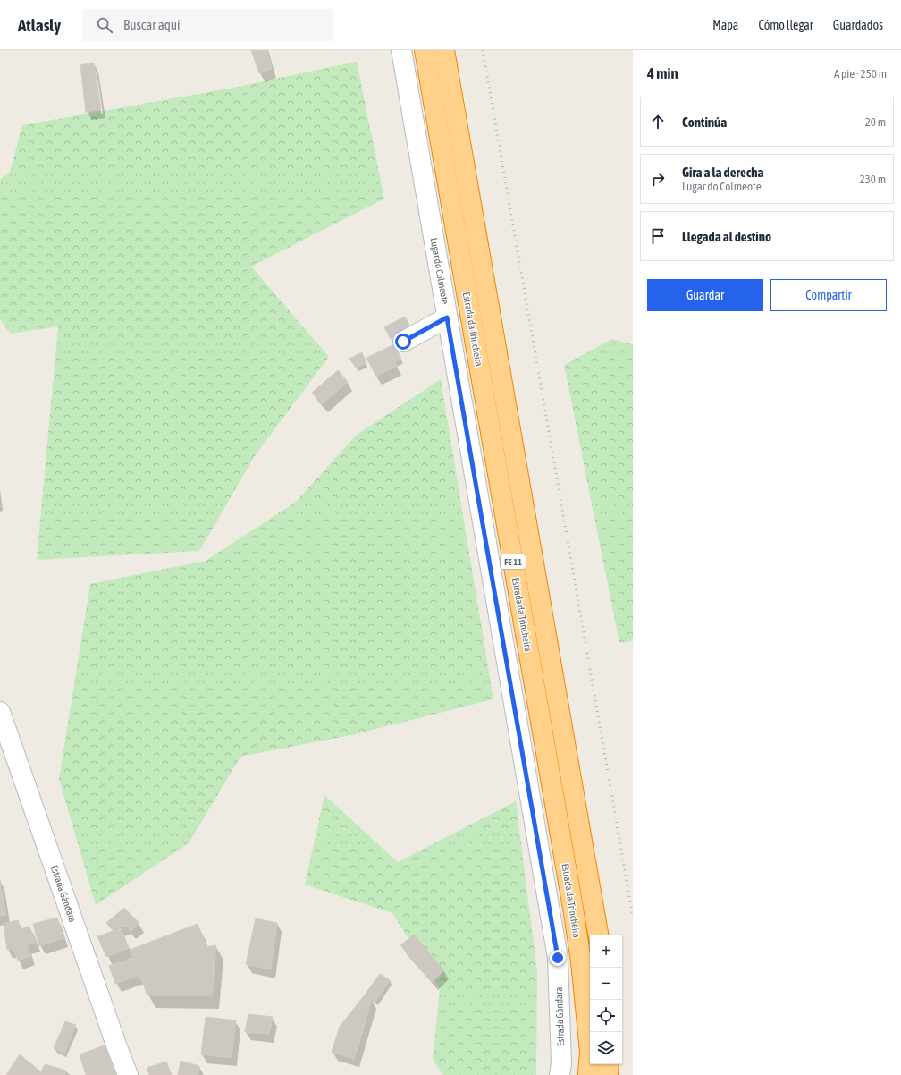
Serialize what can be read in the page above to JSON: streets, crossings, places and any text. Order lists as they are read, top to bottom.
{
  "streets": {
    "highway": ["Estrada da Trincheira", "FE-11"],
    "street": ["Lugar do Colmeote", "Estrada Gándara"]
  },
  "crossings": [
    ["Lugar do Colmeote", "Estrada Gándara"]
  ],
  "page": {
    "header": "Atlasly",
    "search": "Buscar aquí",
    "nav": ["Mapa", "Cómo llegar", "Guardados"],
    "heading": ["4 min", "A pie · 250 m"],
    "list": [
      ["Continúa", "20 m"],
      ["Gira a la derecha", "Lugar do Colmeote", "230 m"],
      "Llegada al destino"
    ],
    "buttons": ["Guardar", "Compartir"],
    "map_buttons": ["+", "−"]
  }
}
